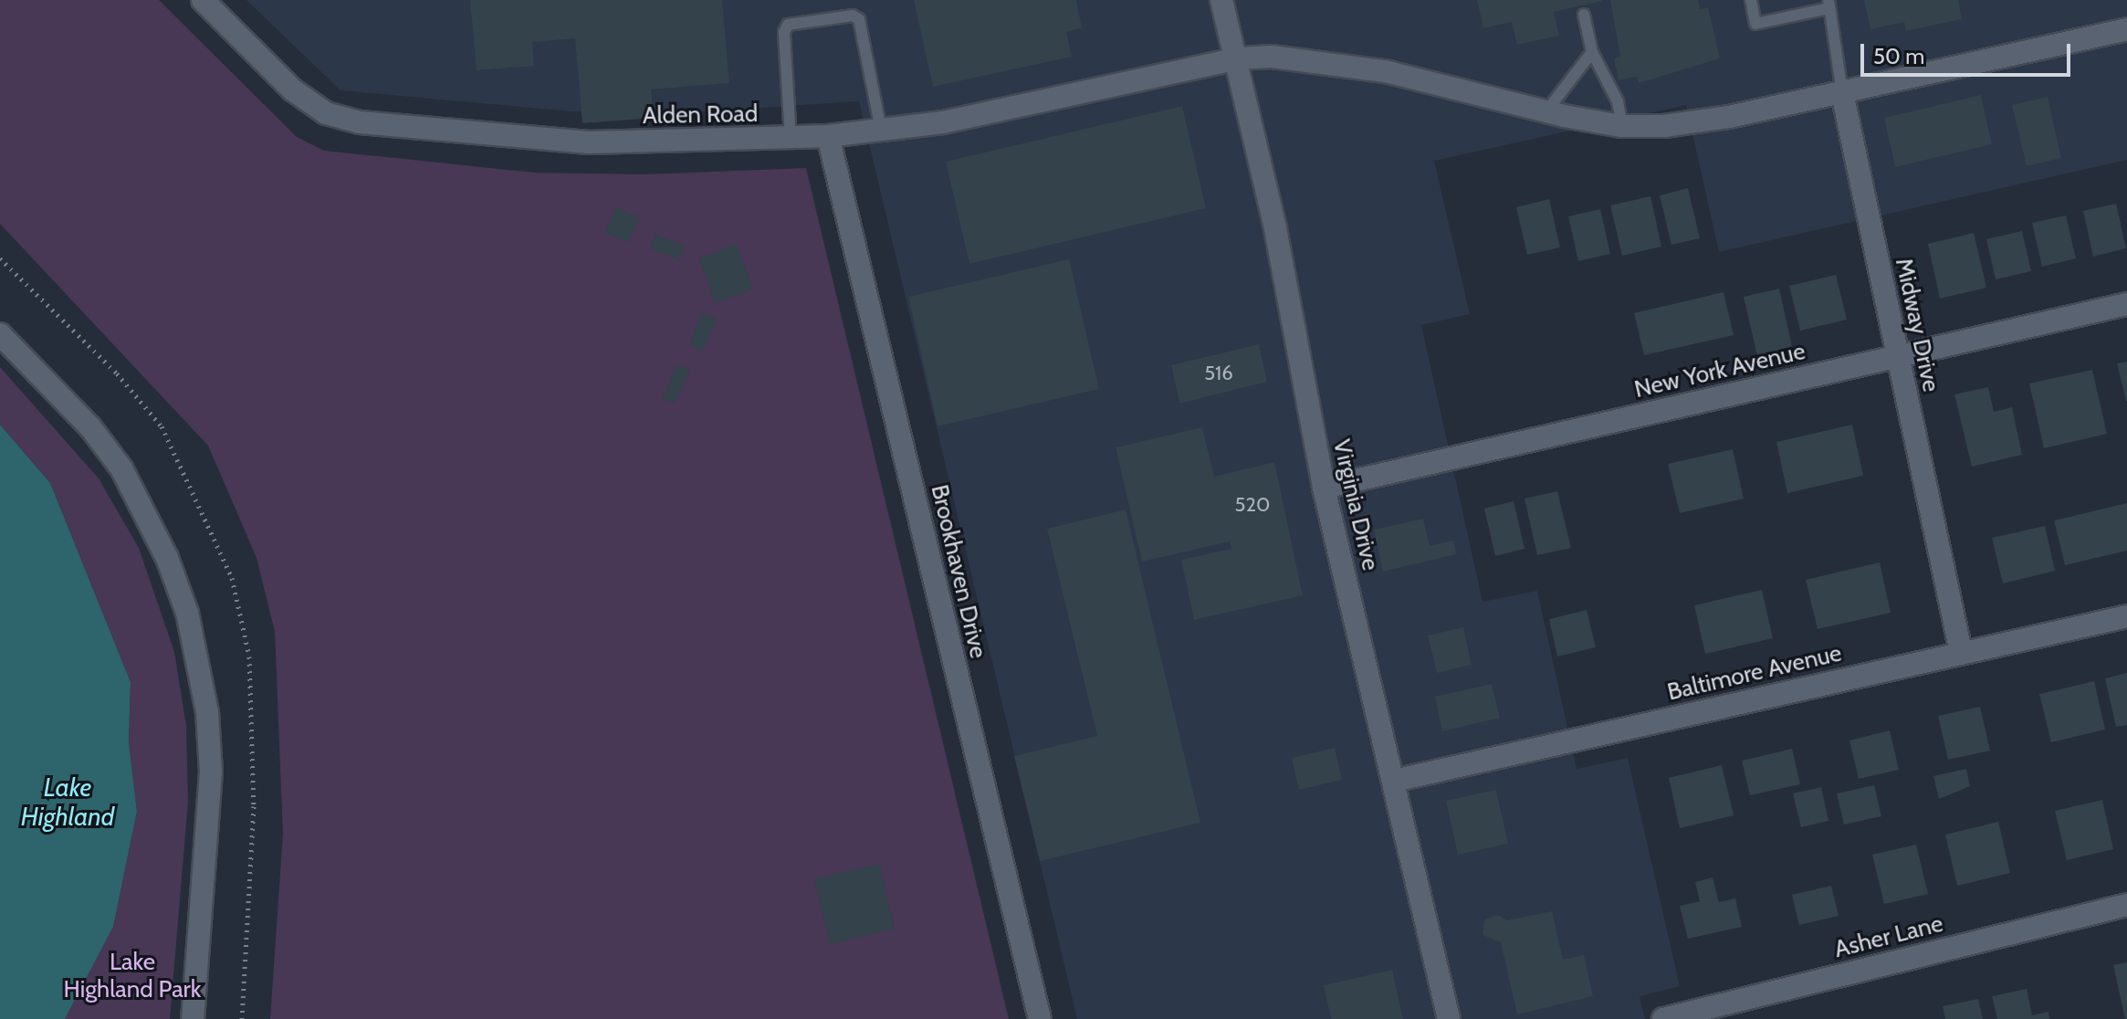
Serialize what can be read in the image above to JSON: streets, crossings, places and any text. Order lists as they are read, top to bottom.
{
  "streets": {
    "street": [
      "Alden Road",
      "Midway Drive",
      "New York Avenue",
      "Virginia Drive",
      "Brookhaven Drive",
      "Baltimore Avenue",
      "Asher Lane"
    ]
  },
  "crossings": [
    ["Alden Road", "Midway Drive"],
    ["Alden Road", "Virginia Drive"],
    ["Alden Road", "Brookhaven Drive"],
    ["Midway Drive", "New York Avenue"],
    ["Midway Drive", "Baltimore Avenue"],
    ["New York Avenue", "Virginia Drive"],
    ["Virginia Drive", "Baltimore Avenue"]
  ],
  "water": ["Lake Highland"],
  "parks": ["Lake Highland Park"],
  "house_numbers": ["516", "520"],
  "scale_bar": "50 m"
}
